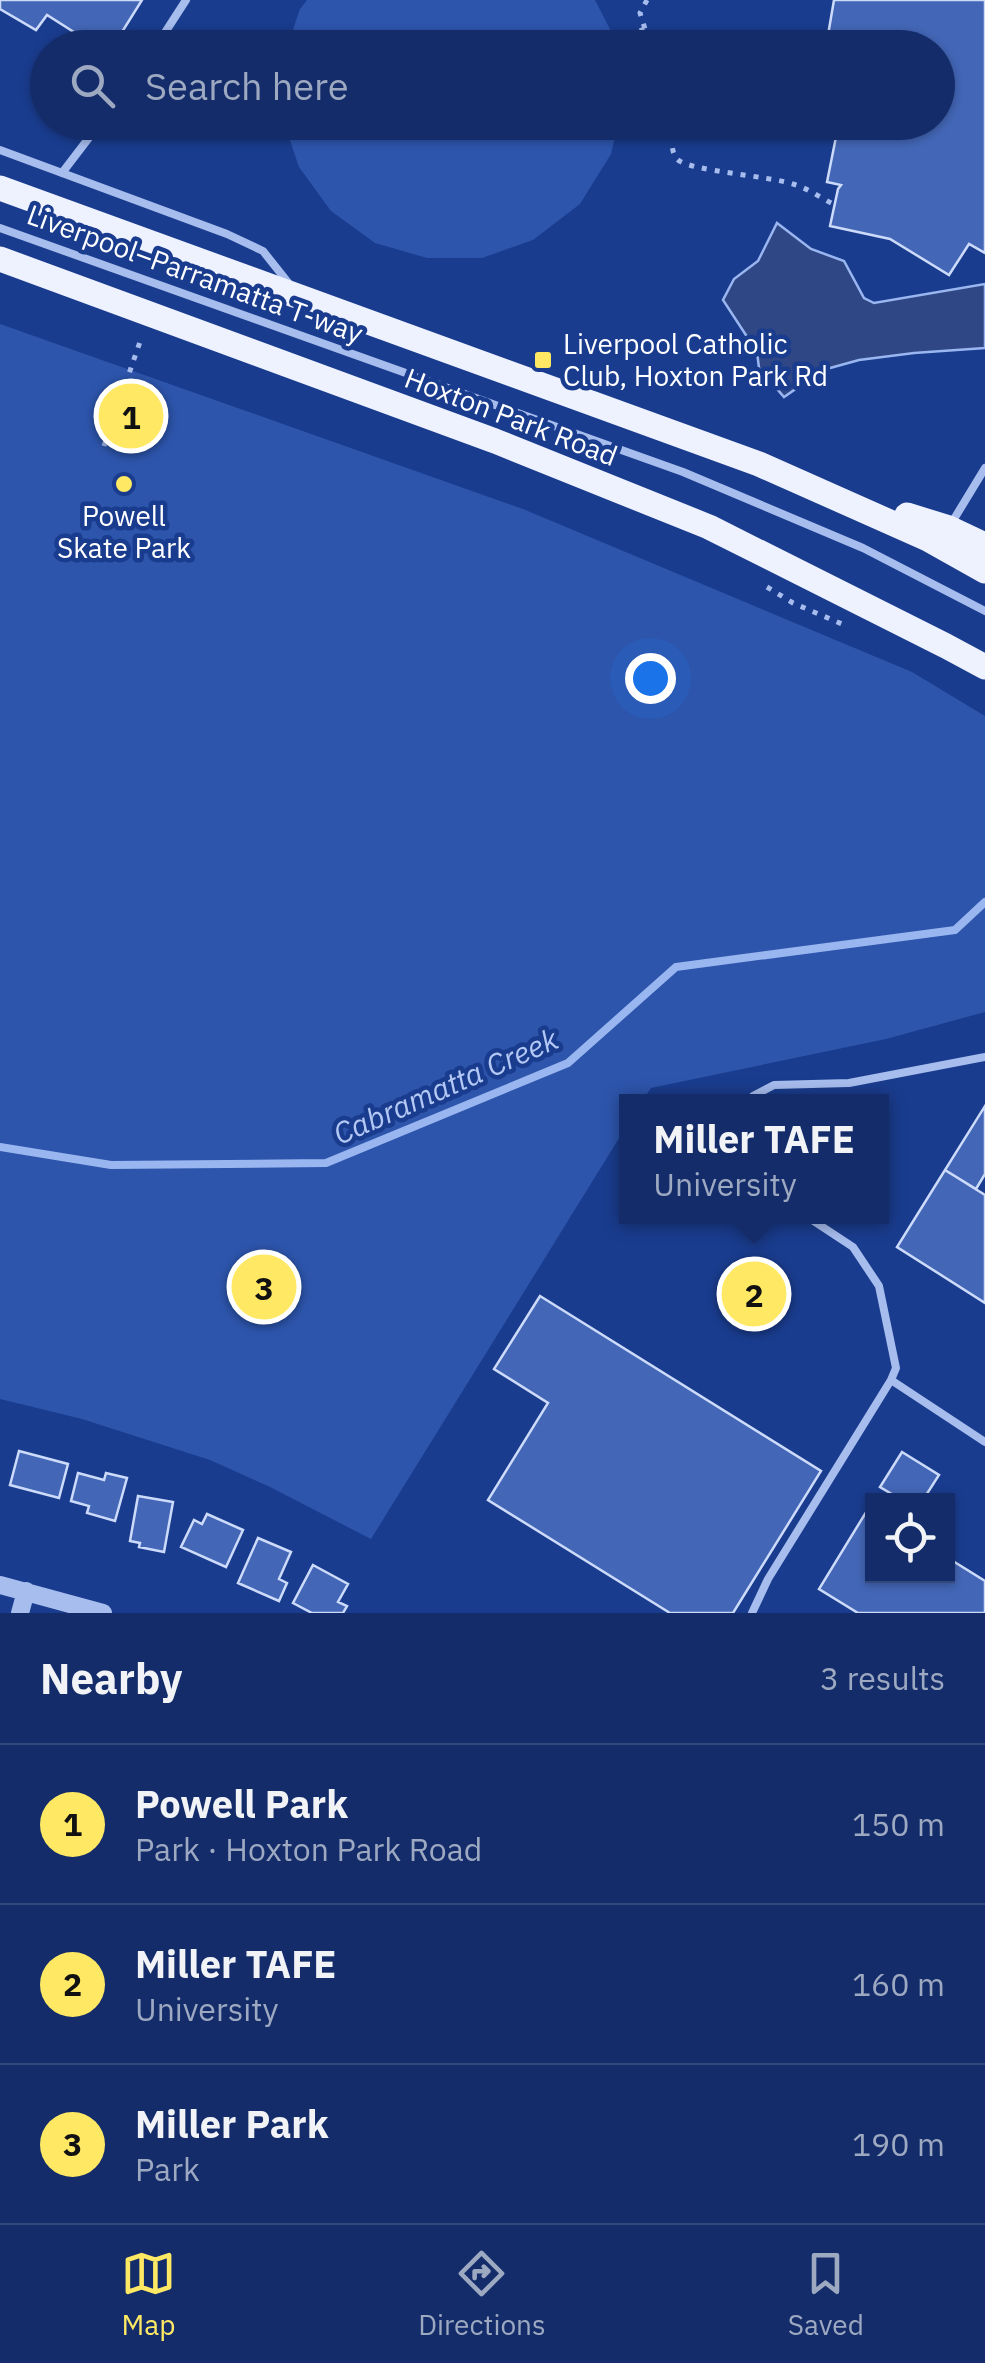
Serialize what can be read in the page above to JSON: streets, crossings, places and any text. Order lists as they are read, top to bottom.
{
  "streets": {
    "main road": ["Hoxton Park Road"],
    "lane": ["Liverpool–Parramatta T-way"]
  },
  "water": ["Cabramatta Creek"],
  "places": {
    "transit": ["Liverpool Catholic Club, Hoxton Park Rd"],
    "other": ["Powell Skate Park"]
  },
  "page": {
    "search": "Search here",
    "pins": ["1", "3", "2"],
    "popup": ["Miller TAFE", "University"],
    "heading": ["Nearby", "3 results"],
    "list": [
      {
        "mark": "1",
        "name": "Powell Park",
        "note": "Park · Hoxton Park Road",
        "value": "150 m"
      },
      {
        "mark": "2",
        "name": "Miller TAFE",
        "note": "University",
        "value": "160 m"
      },
      {
        "mark": "3",
        "name": "Miller Park",
        "note": "Park",
        "value": "190 m"
      }
    ],
    "nav": ["Map", "Directions", "Saved"]
  }
}
